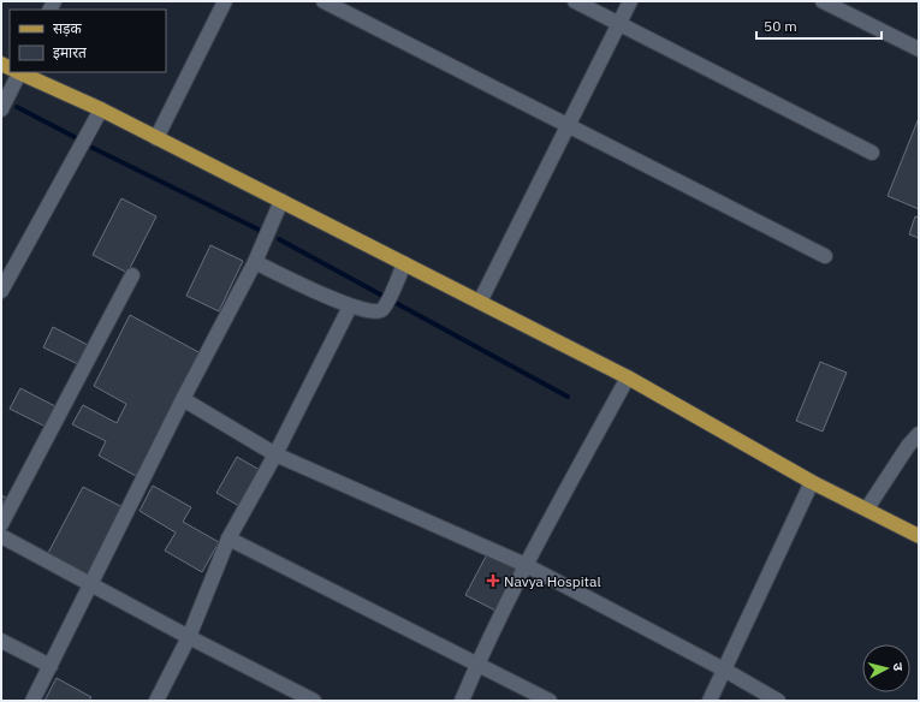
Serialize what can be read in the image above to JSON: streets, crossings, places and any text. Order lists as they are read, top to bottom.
{
  "places": {
    "health": ["Navya Hospital"]
  },
  "legend": ["सड़क", "इमारत"],
  "scale_bar": "50 m",
  "north": "right"
}
